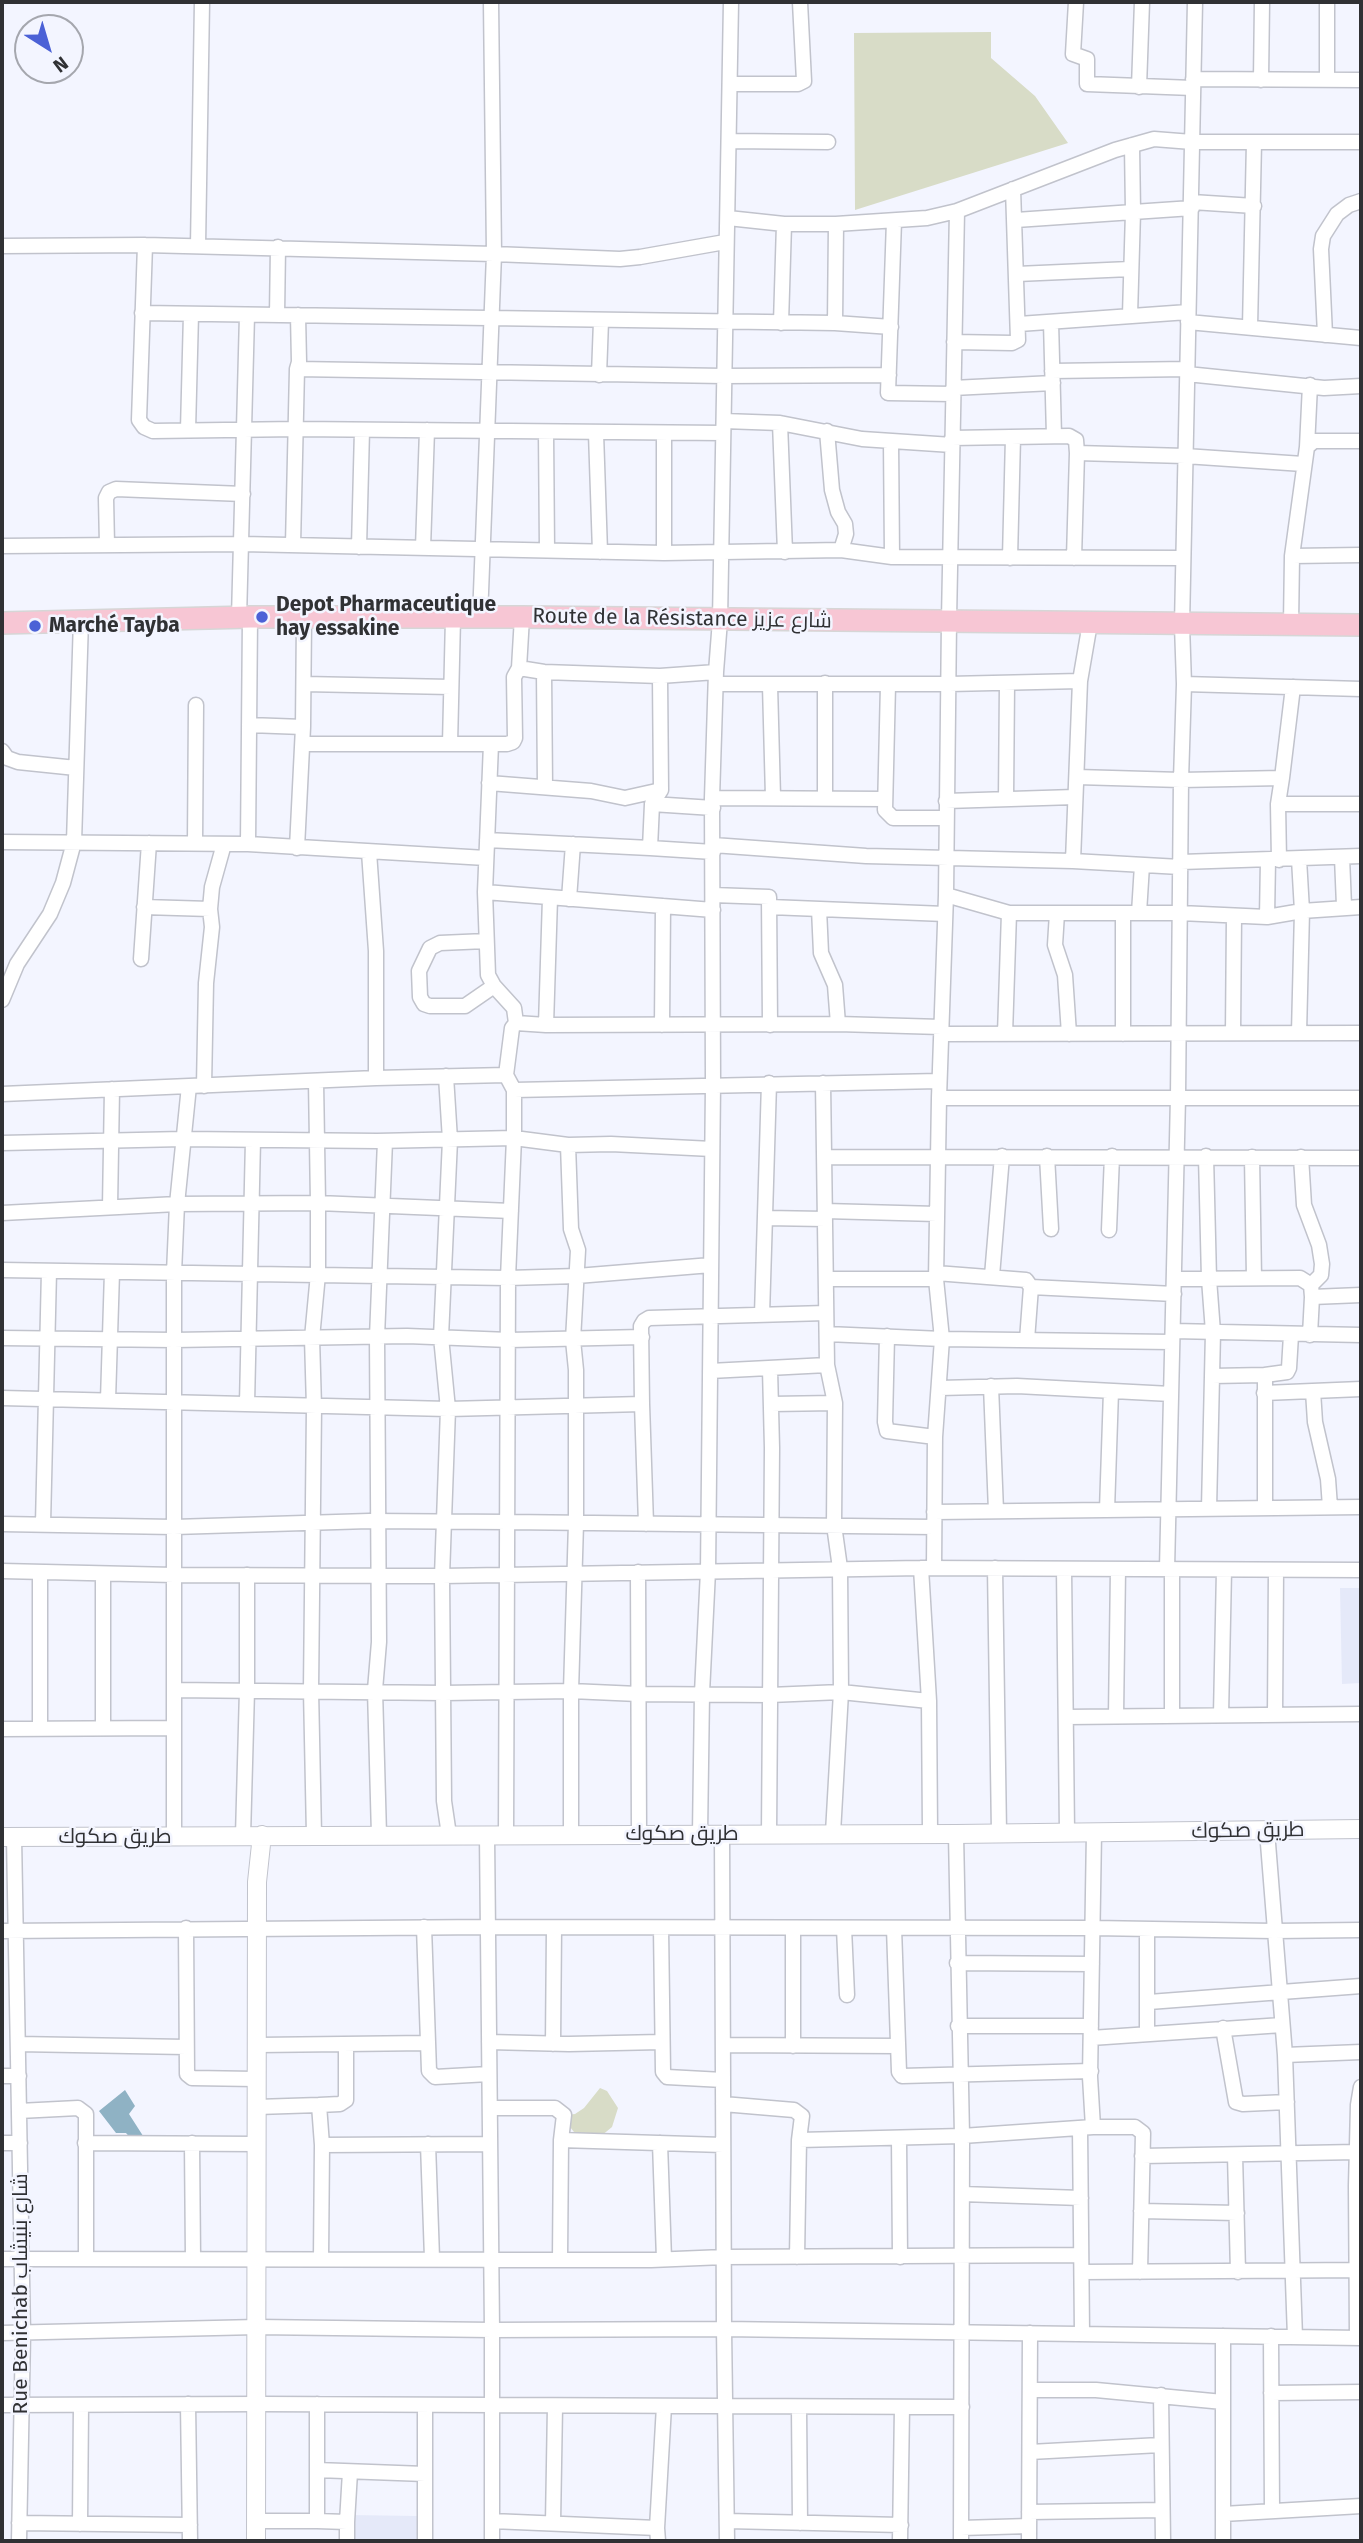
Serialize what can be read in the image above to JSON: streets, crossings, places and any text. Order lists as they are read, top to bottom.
{
  "streets": {
    "main road": ["Route de la Résistance شارع عزيز"],
    "street": ["طريق صكوك", "Rue Benichab شارع بنيشاب"]
  },
  "crossings": [
    ["طريق صكوك", "Rue Benichab شارع بنيشاب"]
  ],
  "places": ["Depot Pharmaceutique hay essakine", "Marché Tayba"],
  "north": "bottom right"
}
